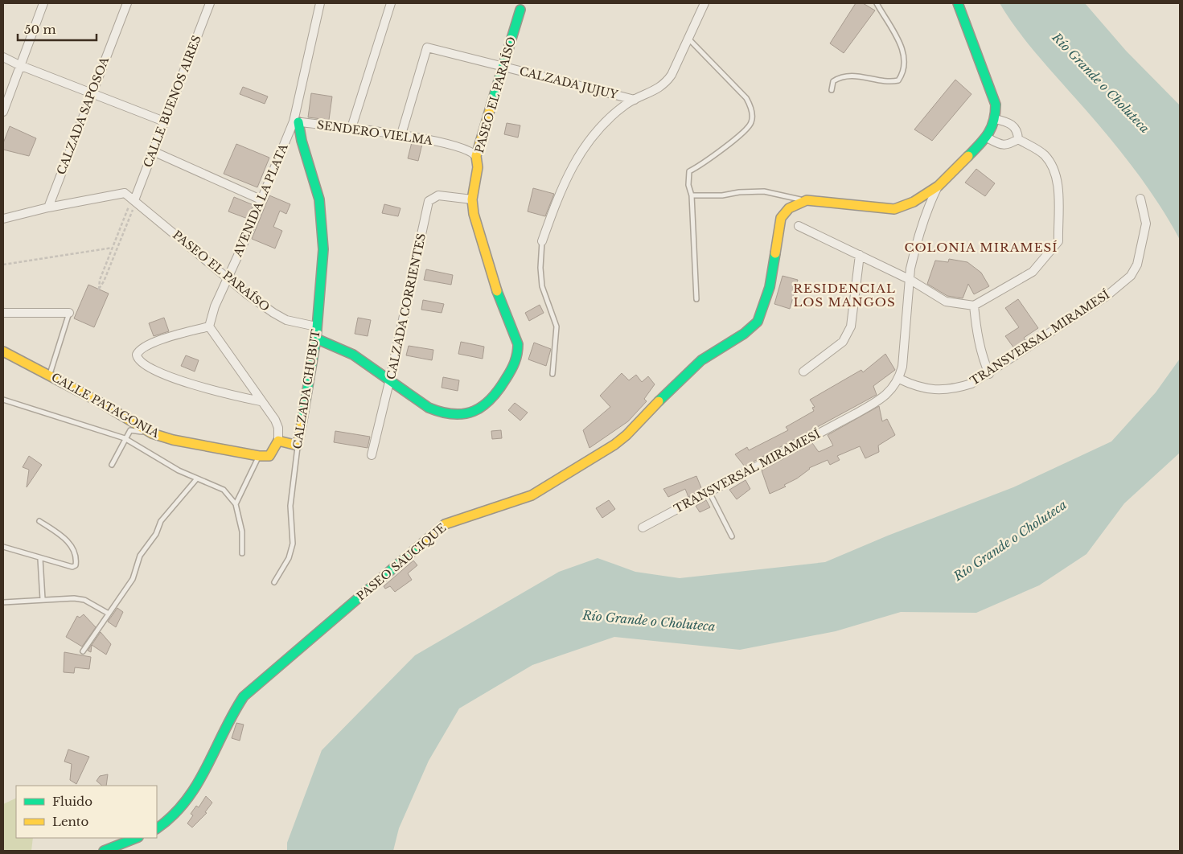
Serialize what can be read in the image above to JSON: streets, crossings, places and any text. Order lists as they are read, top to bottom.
{
  "streets": {
    "street": [
      "CALZADA JUJUY",
      "PASEO EL PARAÍSO",
      "CALLE BUENOS AIRES",
      "CALZADA SAPOSOA",
      "SENDERO VIELMA",
      "AVENIDA LA PLATA",
      "CALZADA CORRIENTES",
      "TRANSVERSAL MIRAMESÍ",
      "CALZADA CHUBUT",
      "CALLE PATAGONIA",
      "PASEO SAUCIQUE"
    ]
  },
  "crossings": [
    ["CALZADA JUJUY", "PASEO EL PARAÍSO"],
    ["CALZADA JUJUY", "SENDERO VIELMA"],
    ["PASEO EL PARAÍSO", "CALLE BUENOS AIRES"],
    ["PASEO EL PARAÍSO", "SENDERO VIELMA"],
    ["PASEO EL PARAÍSO", "AVENIDA LA PLATA"],
    ["PASEO EL PARAÍSO", "CALZADA CORRIENTES"],
    ["PASEO EL PARAÍSO", "CALZADA CHUBUT"],
    ["SENDERO VIELMA", "AVENIDA LA PLATA"],
    ["SENDERO VIELMA", "CALZADA CHUBUT"],
    ["AVENIDA LA PLATA", "CALZADA CHUBUT"]
  ],
  "districts": ["COLONIA MIRAMESÍ", "RESIDENCIAL LOS MANGOS"],
  "water": ["Río Grande o Choluteca"],
  "legend": ["Fluido", "Lento"],
  "scale_bar": "50 m"
}
